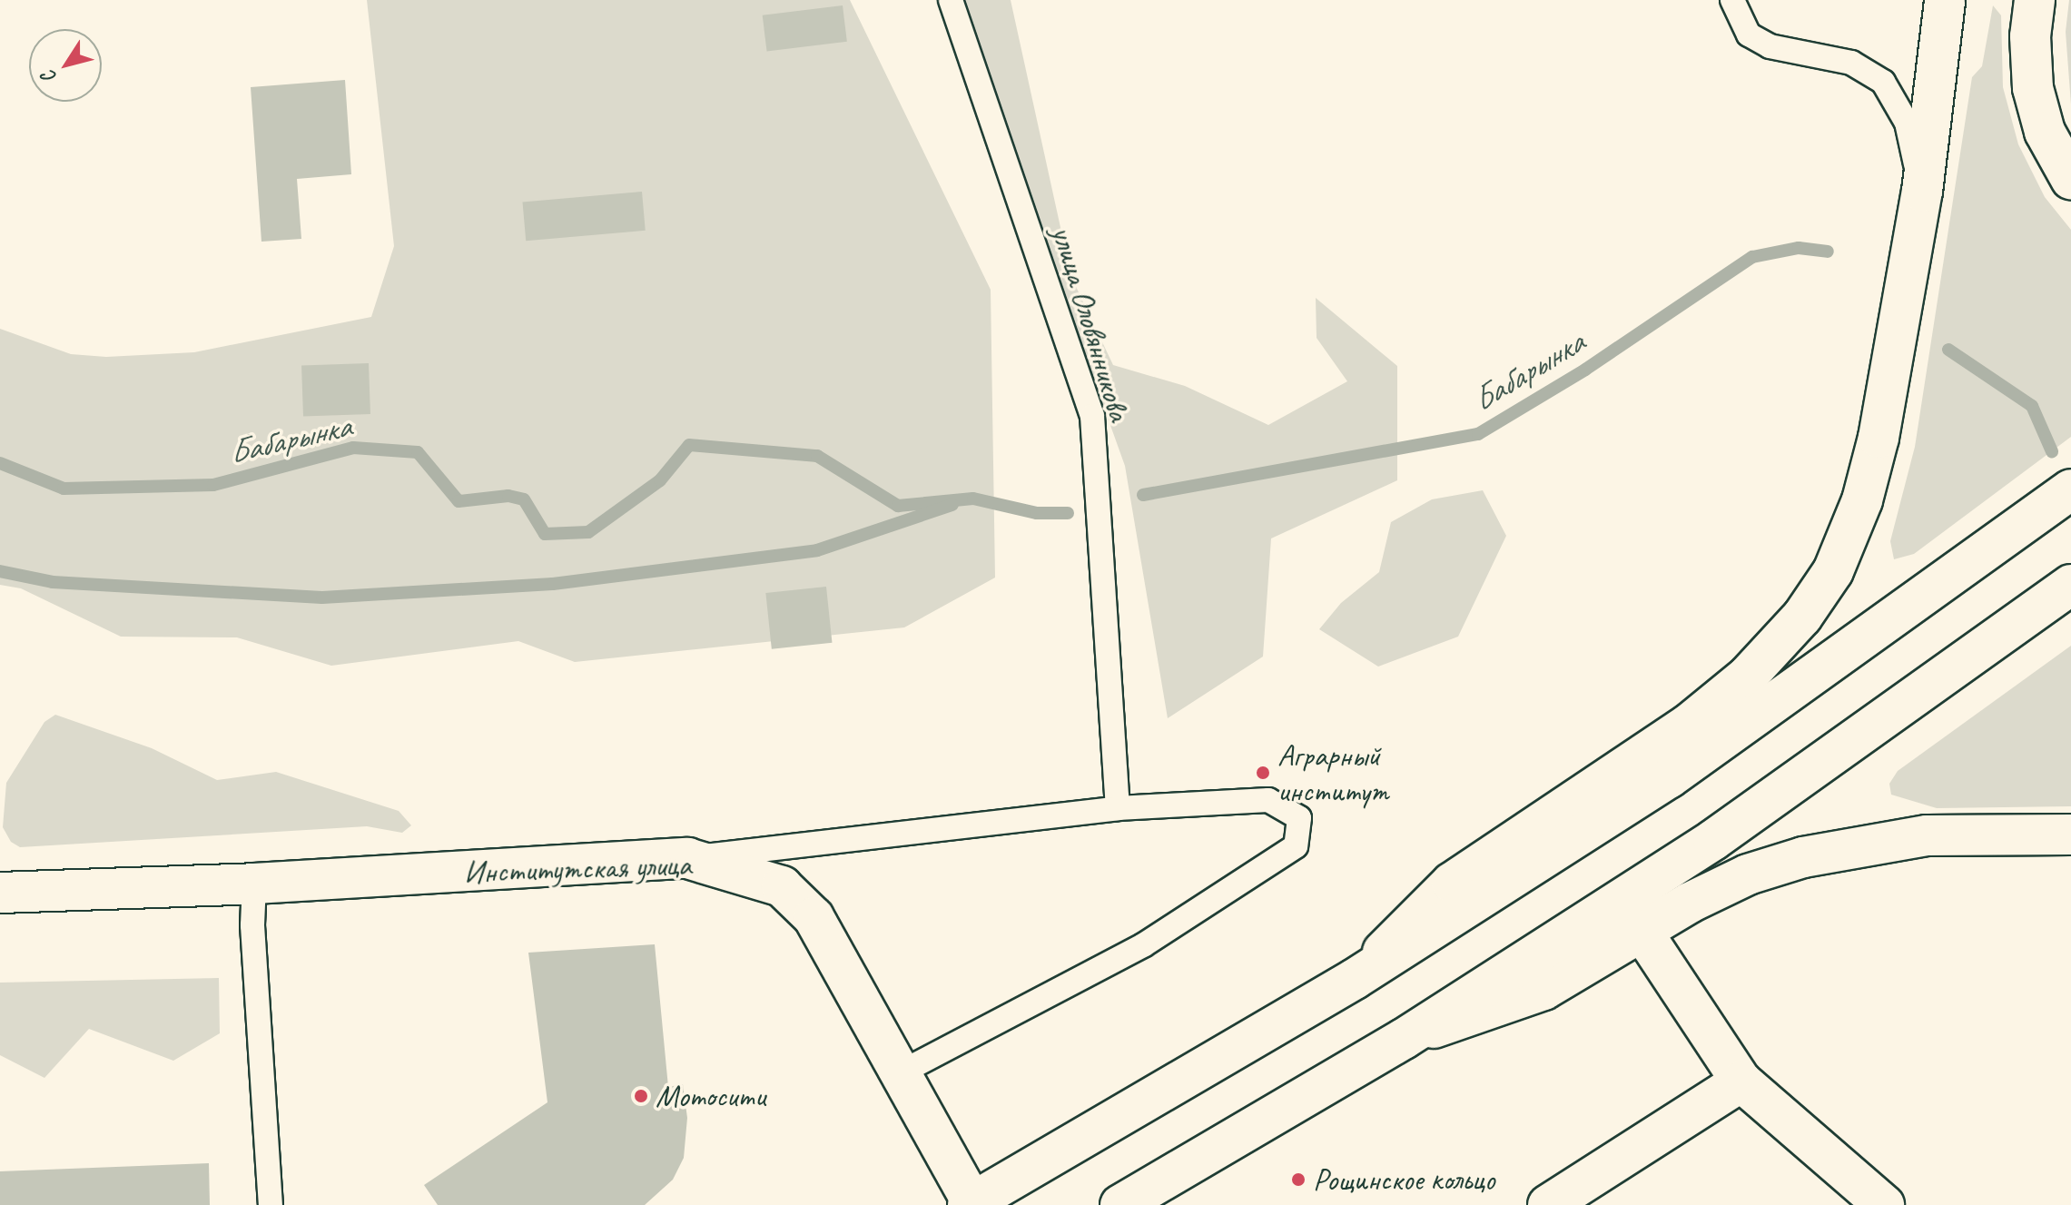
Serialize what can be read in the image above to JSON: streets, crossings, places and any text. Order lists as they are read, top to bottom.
{
  "streets": {
    "main road": ["Институтская улица"],
    "lane": ["улица Оловянникова"]
  },
  "water": ["Бабарынка"],
  "places": ["Аграрный институт", "Мотосити", "Рощинское кольцо"],
  "north": "bottom left"
}
